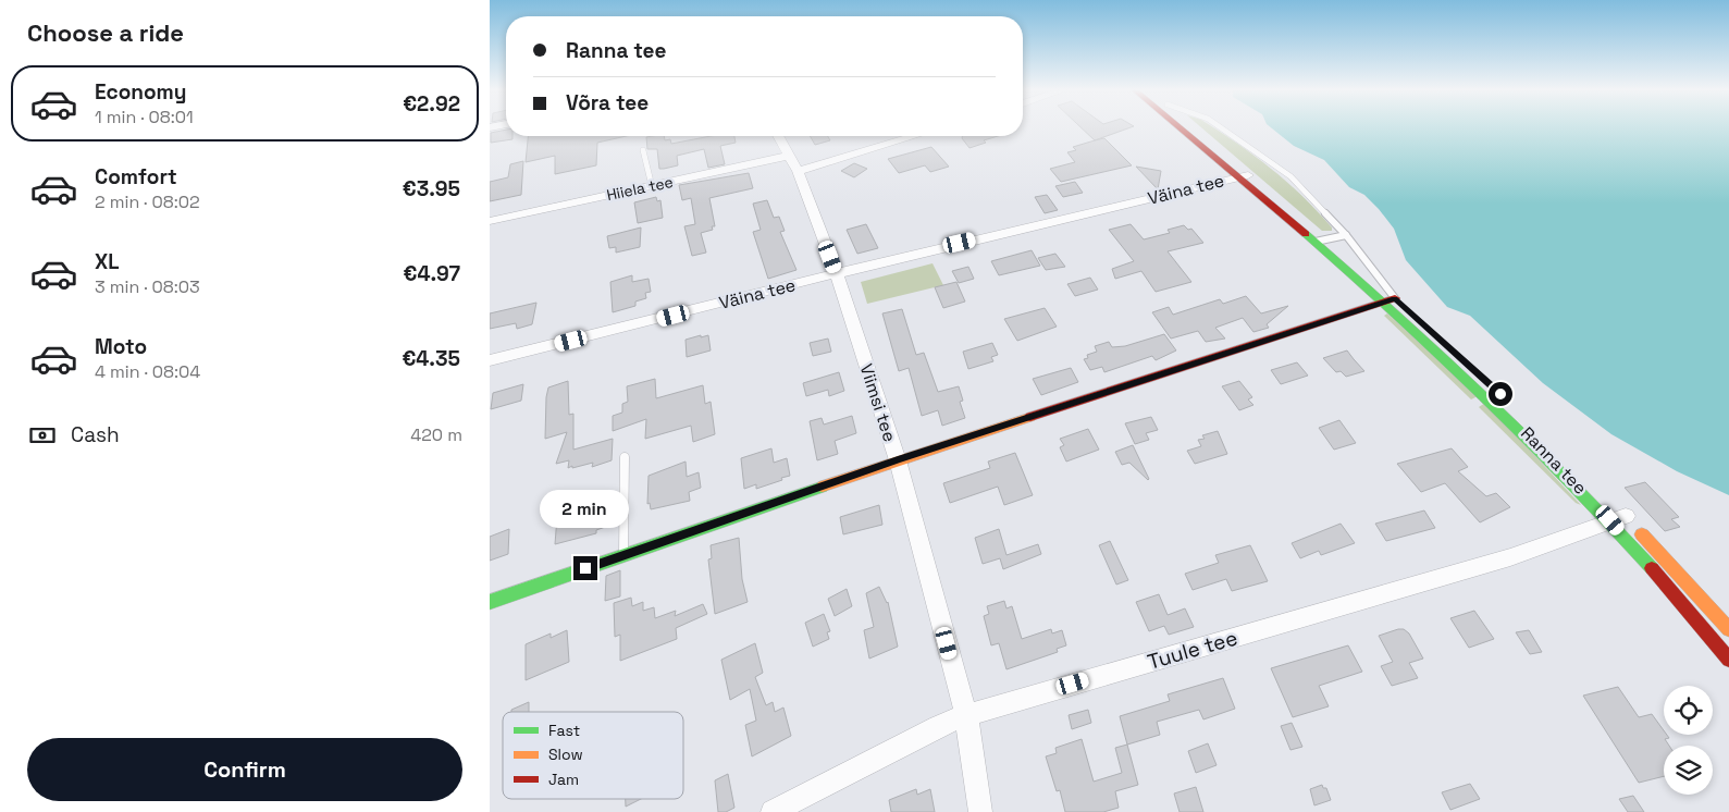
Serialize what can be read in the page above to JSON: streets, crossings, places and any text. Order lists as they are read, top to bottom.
{
  "streets": {
    "main road": ["Ranna tee"],
    "street": [
      "Hiiela tee",
      "Väina tee",
      "Viimsi tee",
      "Tuule tee"
    ]
  },
  "crossings": [
    ["Hiiela tee", "Viimsi tee"],
    ["Väina tee", "Viimsi tee"],
    ["Väina tee", "Ranna tee"],
    ["Viimsi tee", "Tuule tee"],
    ["Ranna tee", "Tuule tee"]
  ],
  "legend": ["Fast", "Slow", "Jam"],
  "page": {
    "heading": "Choose a ride",
    "banner": ["Ranna tee", "Võra tee"],
    "list": [
      {
        "name": "Economy",
        "note": "1 min · 08:01",
        "value": "€2.92"
      },
      {
        "name": "Comfort",
        "note": "2 min · 08:02",
        "value": "€3.95"
      },
      {
        "name": "XL",
        "note": "3 min · 08:03",
        "value": "€4.97"
      },
      {
        "name": "Moto",
        "note": "4 min · 08:04",
        "value": "€4.35"
      }
    ],
    "pay": ["Cash", "420 m"],
    "bubble": "2 min",
    "buttons": "Confirm"
  }
}
